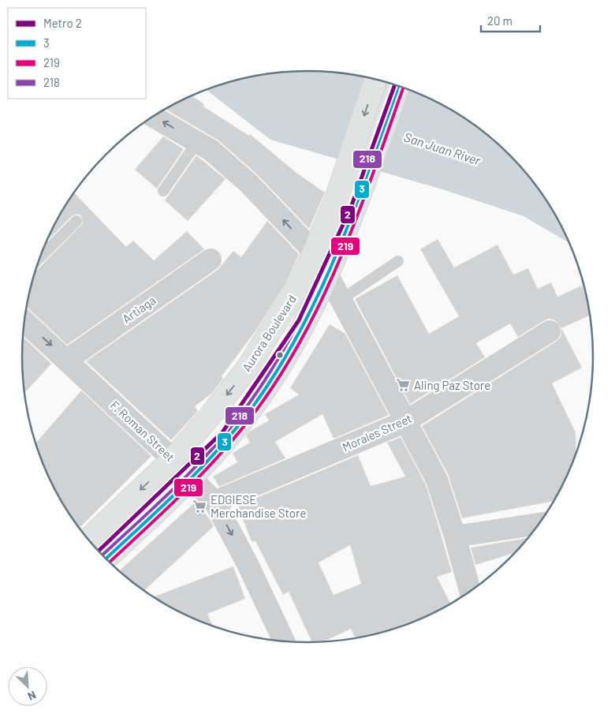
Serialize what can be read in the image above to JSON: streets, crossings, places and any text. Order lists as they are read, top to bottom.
{
  "streets": {
    "main road": ["Aurora Boulevard"],
    "street": ["Artiaga", "F. Roman Street", "Morales Street"]
  },
  "crossings": [
    ["Artiaga", "F. Roman Street"],
    ["Aurora Boulevard", "F. Roman Street"],
    ["F. Roman Street", "Morales Street"]
  ],
  "one_way": ["F. Roman Street"],
  "water": ["San Juan River"],
  "places": {
    "supermarket": ["Aling Paz Store", "EDGIESE Merchandise Store"]
  },
  "lines": [
    "transit line 218",
    "metro line 2",
    "transit line 3",
    "transit line 219"
  ],
  "legend": [
    "Metro 2",
    "3",
    "219",
    "218"
  ],
  "scale_bar": "20 m",
  "north": "bottom right"
}
